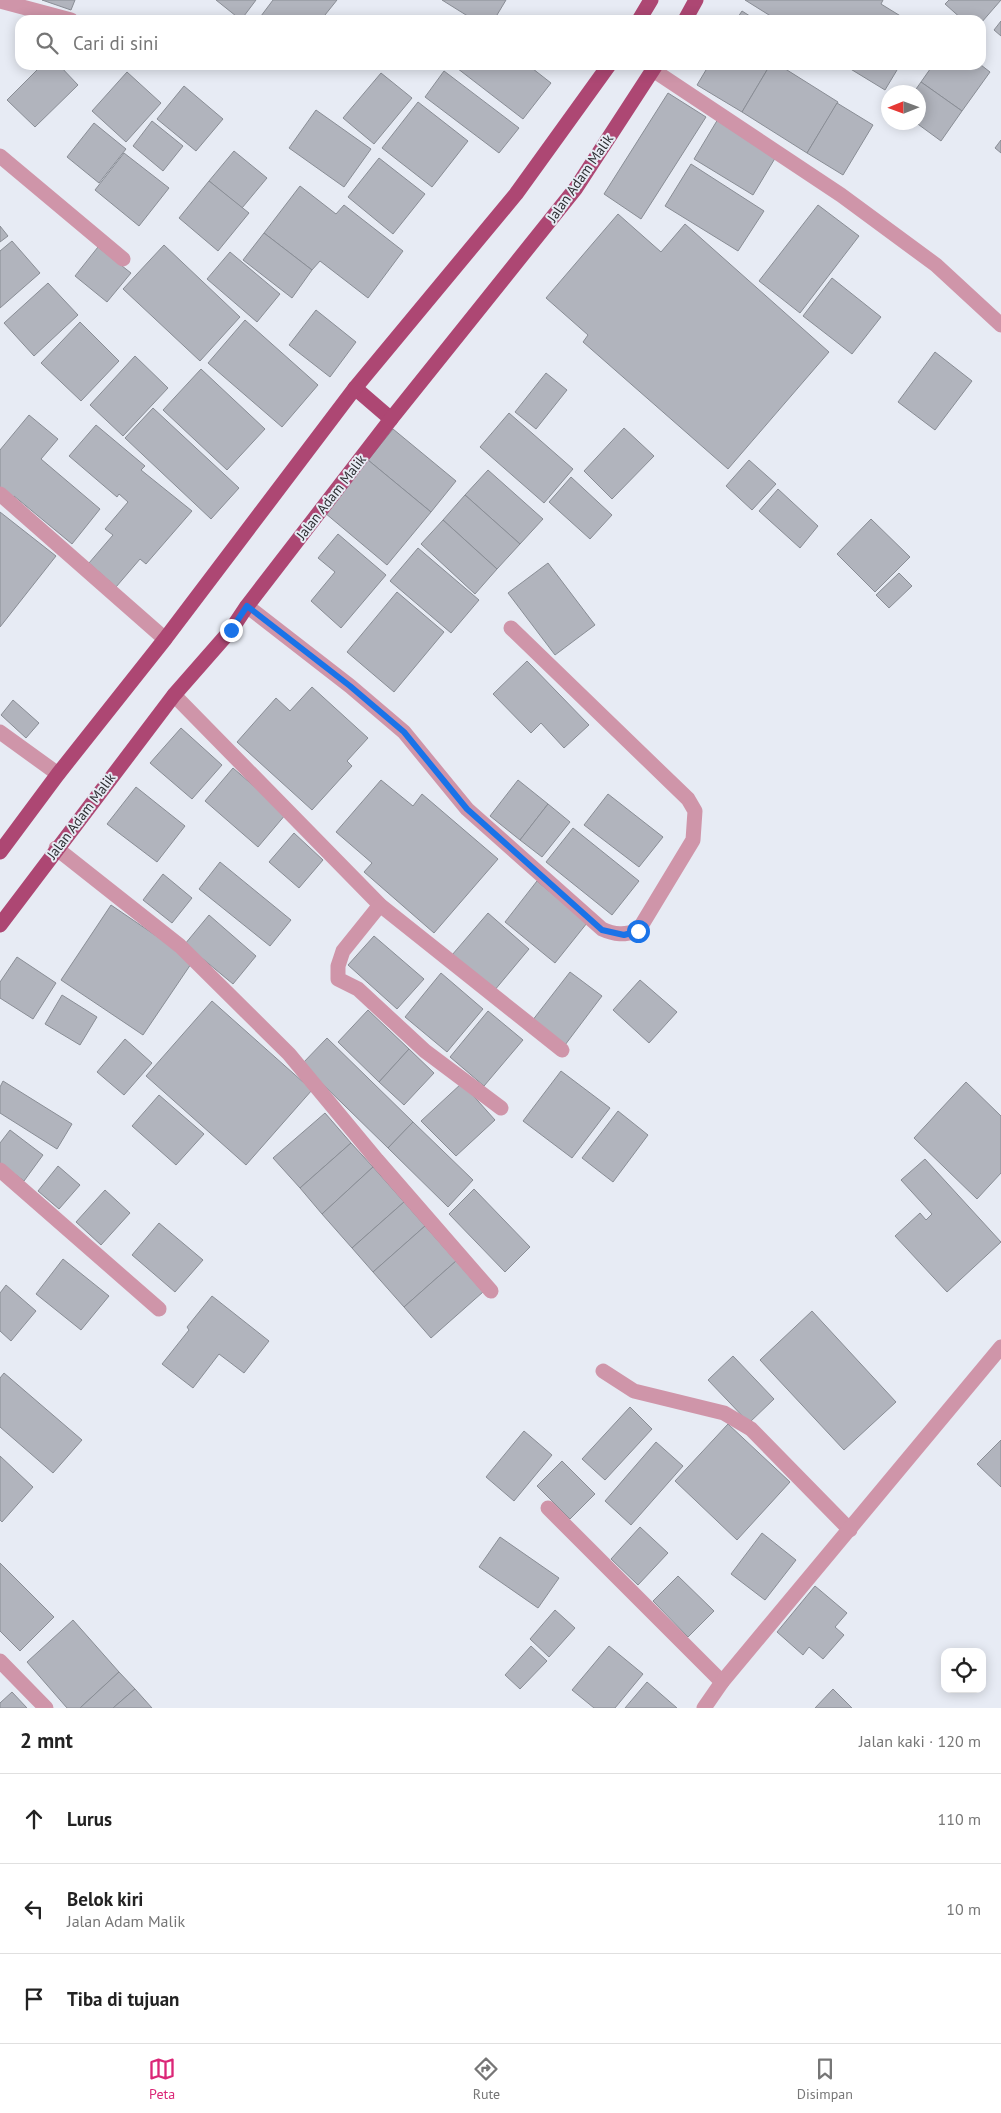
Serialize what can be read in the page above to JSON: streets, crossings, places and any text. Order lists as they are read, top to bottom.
{
  "streets": {
    "main road": ["Jalan Adam Malik"]
  },
  "north": "left",
  "page": {
    "search": "Cari di sini",
    "heading": ["2 mnt", "Jalan kaki · 120 m"],
    "list": [
      ["Lurus", "110 m"],
      ["Belok kiri", "Jalan Adam Malik", "10 m"],
      "Tiba di tujuan"
    ],
    "nav": ["Peta", "Rute", "Disimpan"]
  }
}
